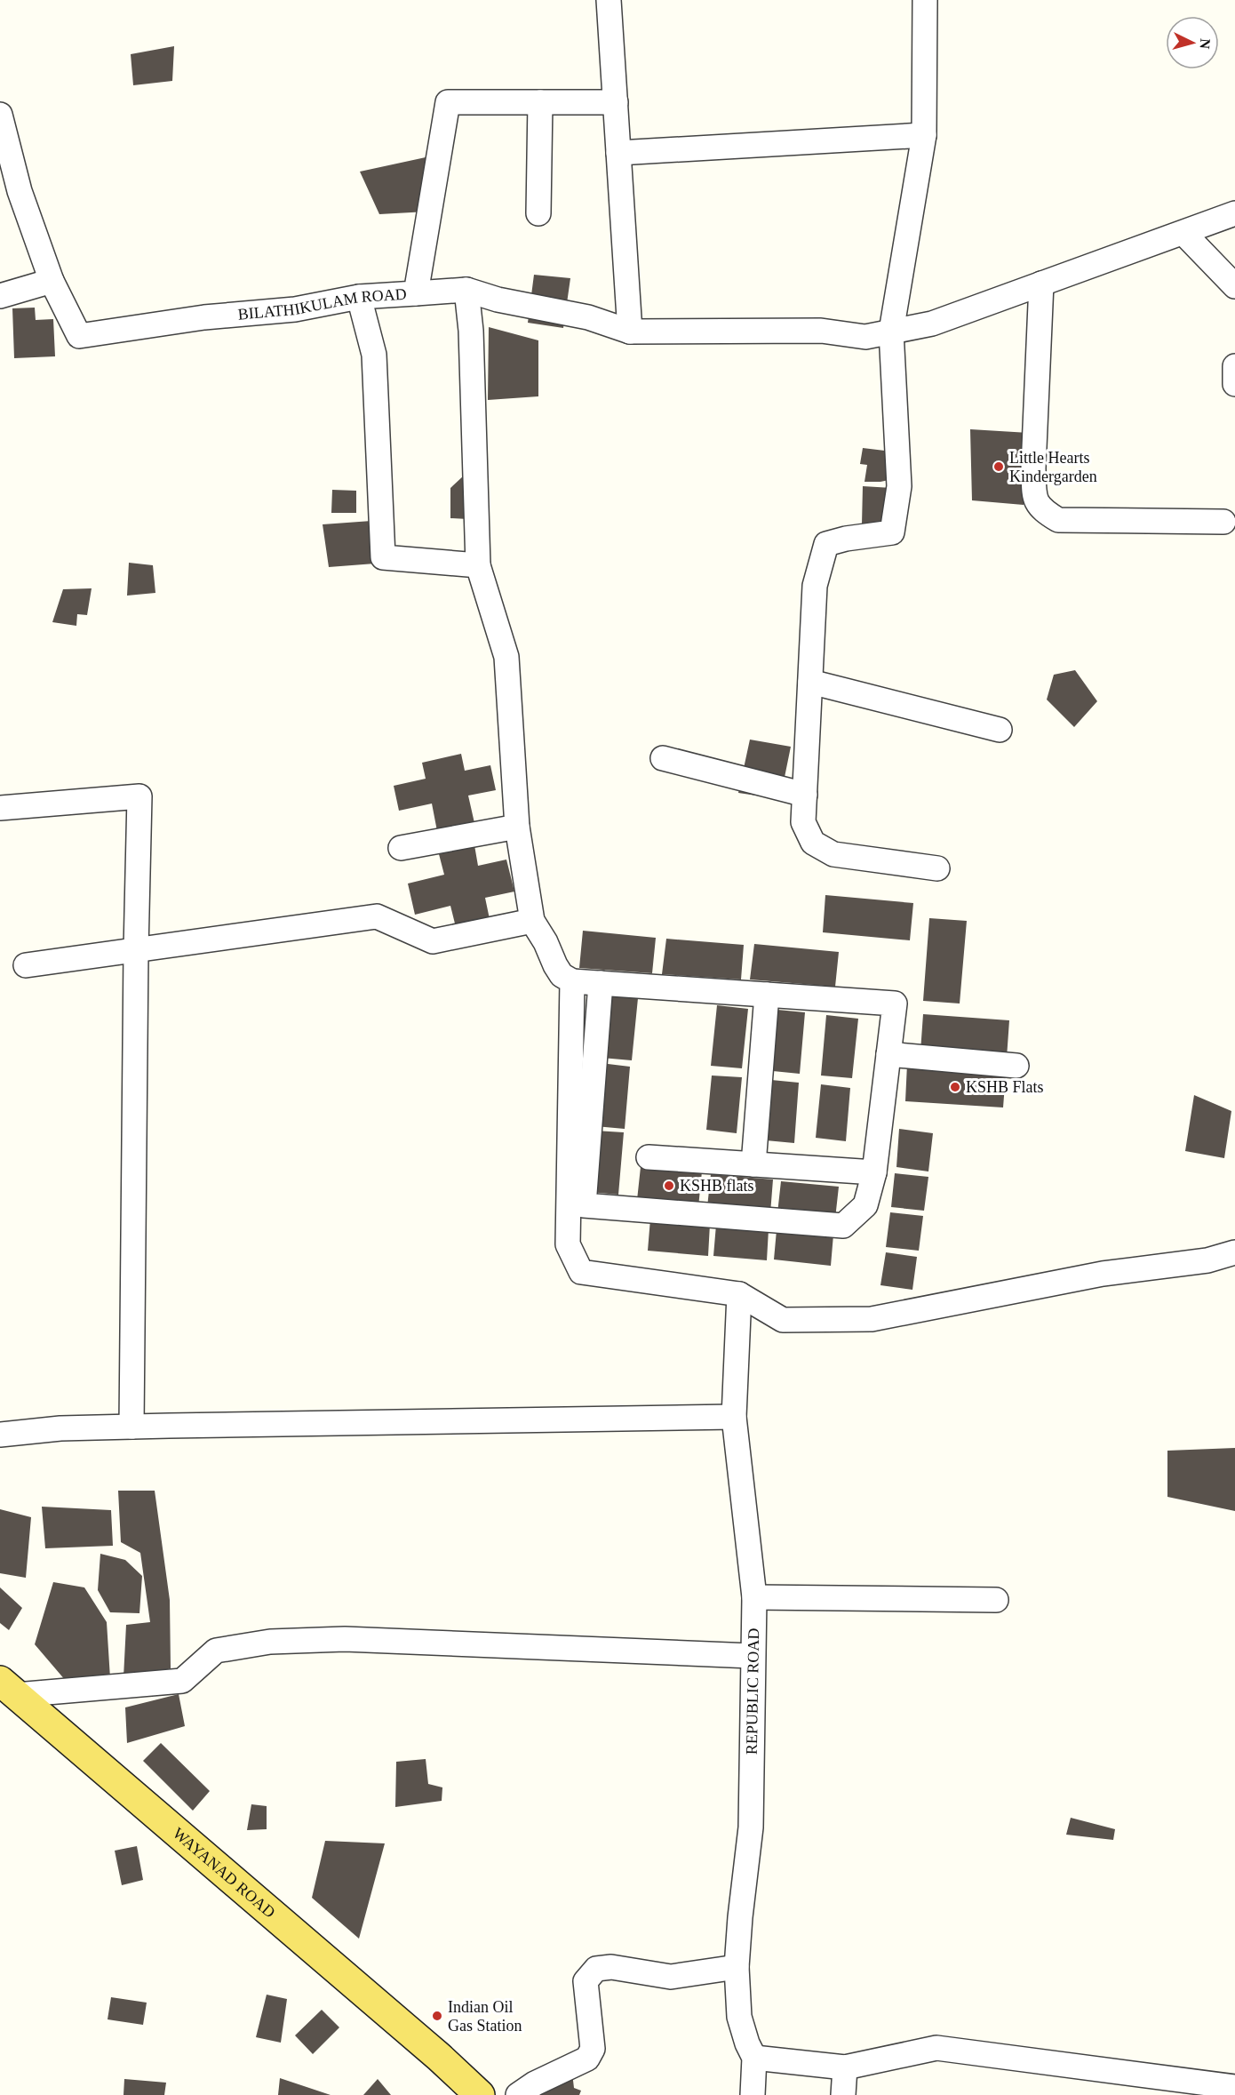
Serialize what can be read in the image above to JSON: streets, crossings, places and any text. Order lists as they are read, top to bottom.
{
  "streets": {
    "main road": ["WAYANAD ROAD"],
    "street": ["BILATHIKULAM ROAD", "REPUBLIC ROAD"]
  },
  "places": [
    "Little Hearts Kindergarden",
    "KSHB Flats",
    "KSHB flats",
    "Indian Oil Gas Station"
  ],
  "north": "right"
}
